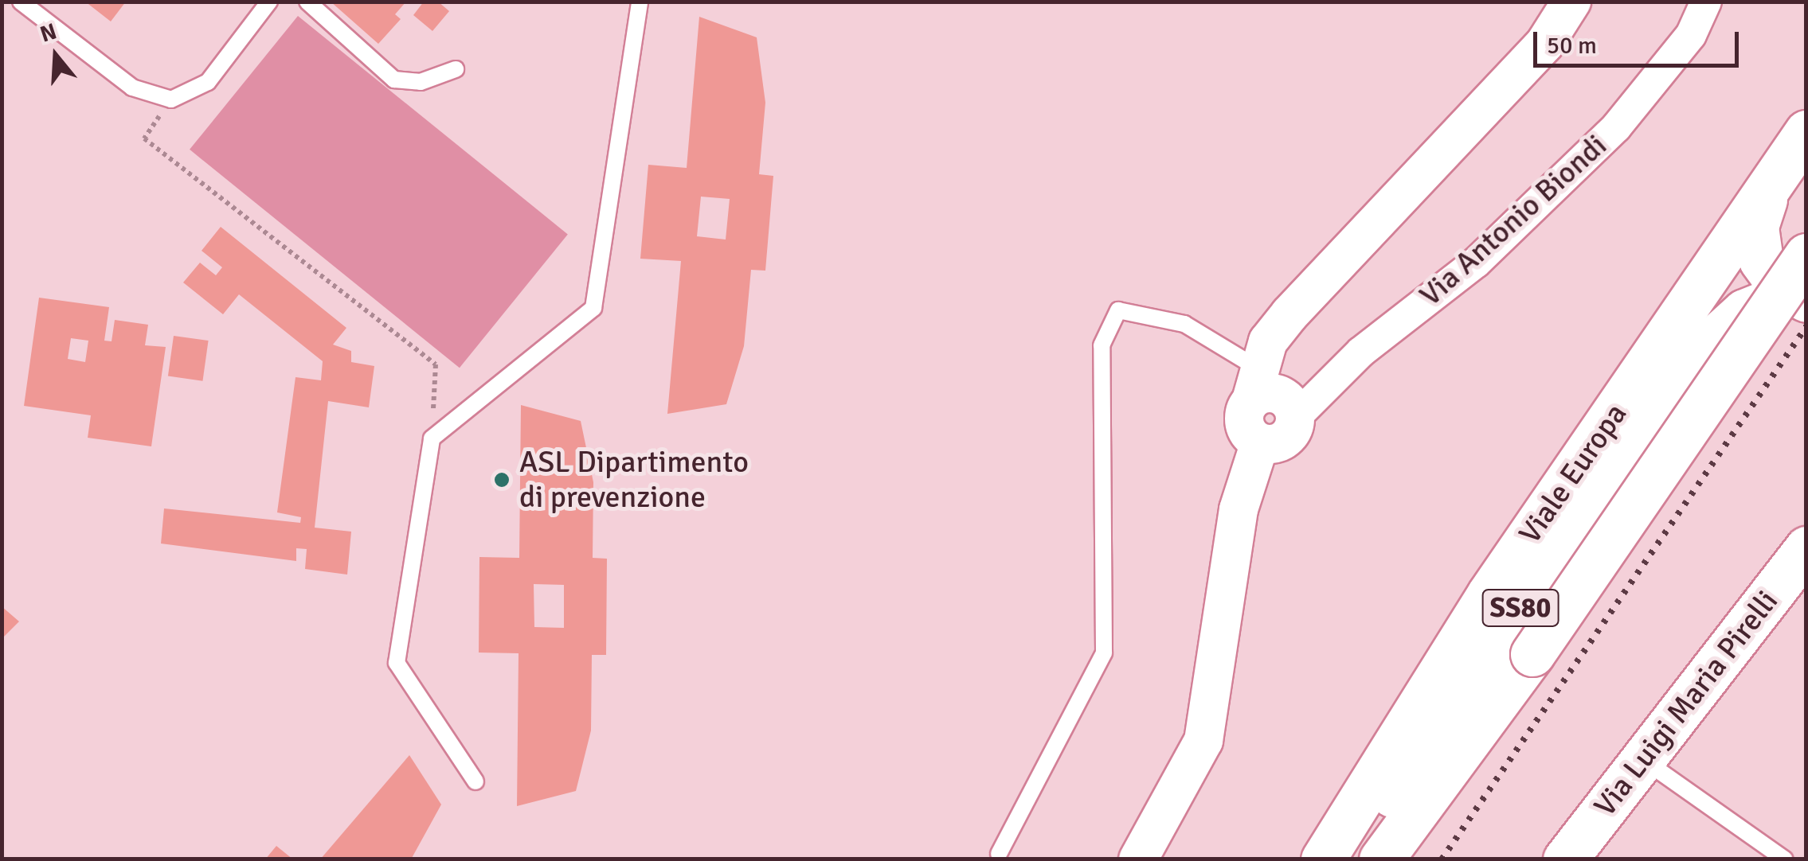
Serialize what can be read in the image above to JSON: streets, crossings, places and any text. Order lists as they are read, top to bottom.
{
  "streets": {
    "main road": ["Viale Europa", "SS80", "Via Luigi Maria Pirelli"],
    "street": ["Via Antonio Biondi"]
  },
  "crossings": [
    ["Viale Europa", "SS80"]
  ],
  "places": ["ASL Dipartimento di prevenzione"],
  "scale_bar": "50 m",
  "north": "top"
}
